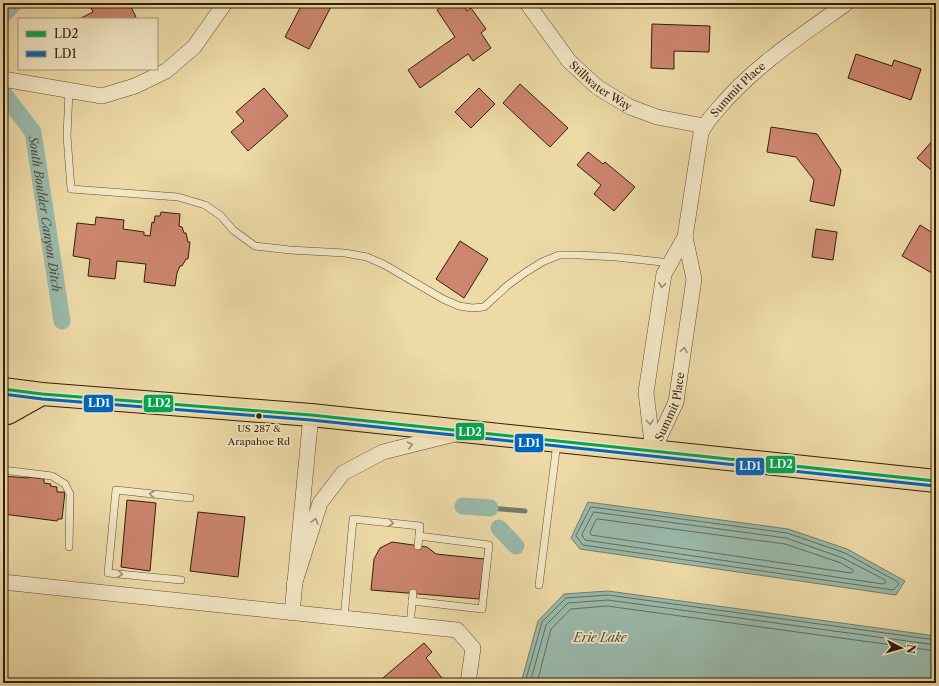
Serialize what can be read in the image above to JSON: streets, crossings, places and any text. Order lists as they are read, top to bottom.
{
  "streets": {
    "street": ["Stillwater Way", "Summit Place"]
  },
  "crossings": [
    ["Stillwater Way", "Summit Place"]
  ],
  "water": ["South Boulder Canyon Ditch", "Erie Lake"],
  "places": ["US 287 & Arapahoe Rd"],
  "lines": ["transit line LD2", "transit line LD1"],
  "legend": ["LD2", "LD1"],
  "north": "right"
}
